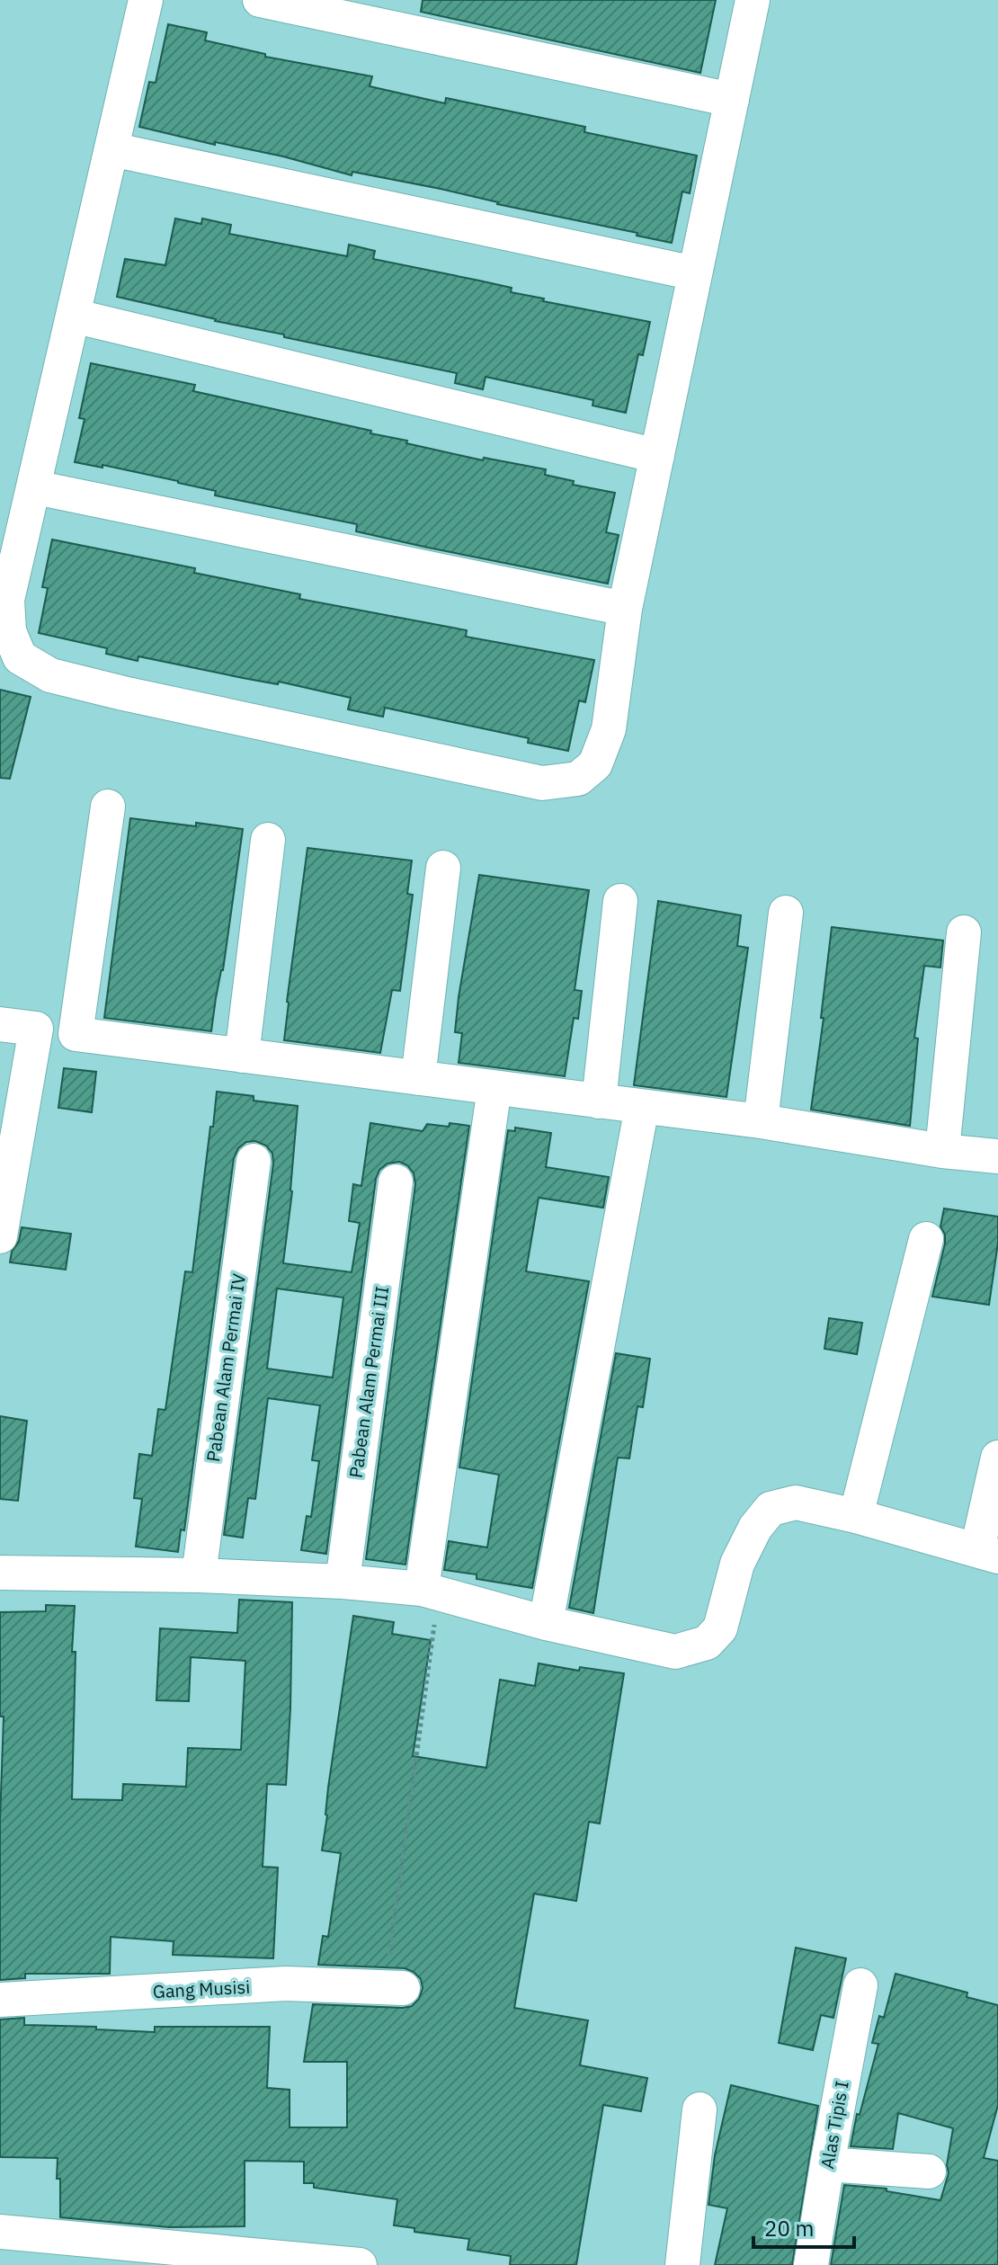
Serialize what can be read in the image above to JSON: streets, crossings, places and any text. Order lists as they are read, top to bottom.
{
  "streets": {
    "street": [
      "Pabean Alam Permai IV",
      "Pabean Alam Permai III",
      "Gang Musisi",
      "Alas Tipis I"
    ]
  },
  "scale_bar": "20 m"
}
